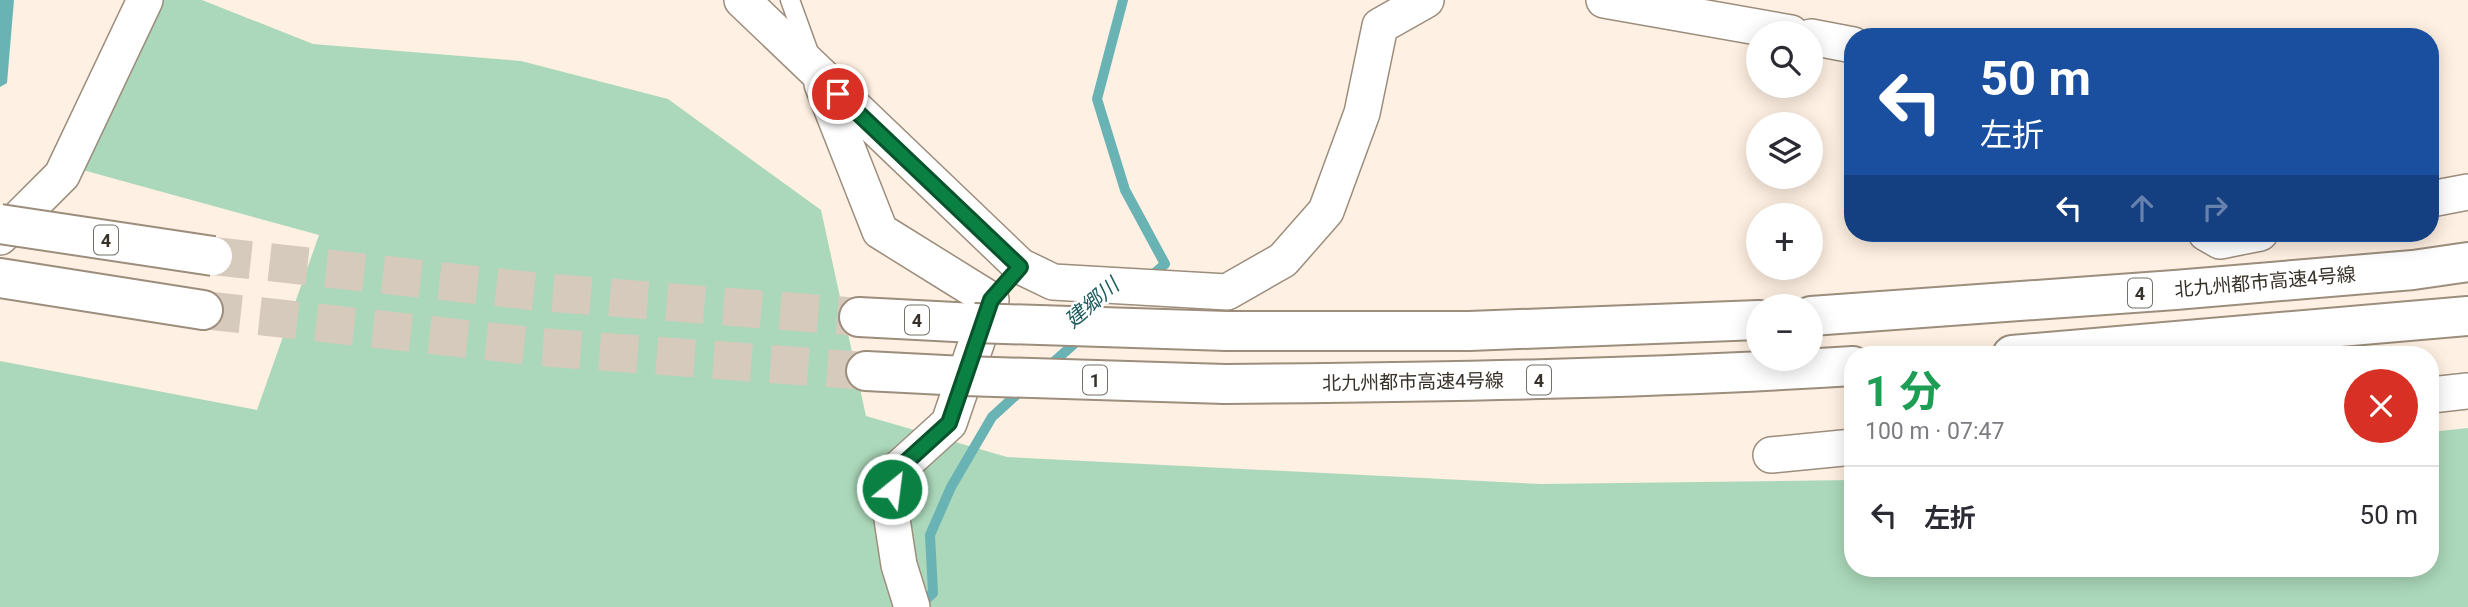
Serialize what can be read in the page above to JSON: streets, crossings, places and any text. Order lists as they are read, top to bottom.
{
  "streets": {
    "highway": ["4", "北九州都市高速4号線", "1"]
  },
  "crossings": [
    ["北九州都市高速4号線", "1"]
  ],
  "water": ["建郷川"],
  "page": {
    "map_buttons": ["+", "−"],
    "turn": ["50 m", "左折"],
    "heading": ["1 分", "100 m · 07:47"],
    "list": [
      {
        "name": "左折",
        "value": "50 m"
      }
    ]
  }
}
